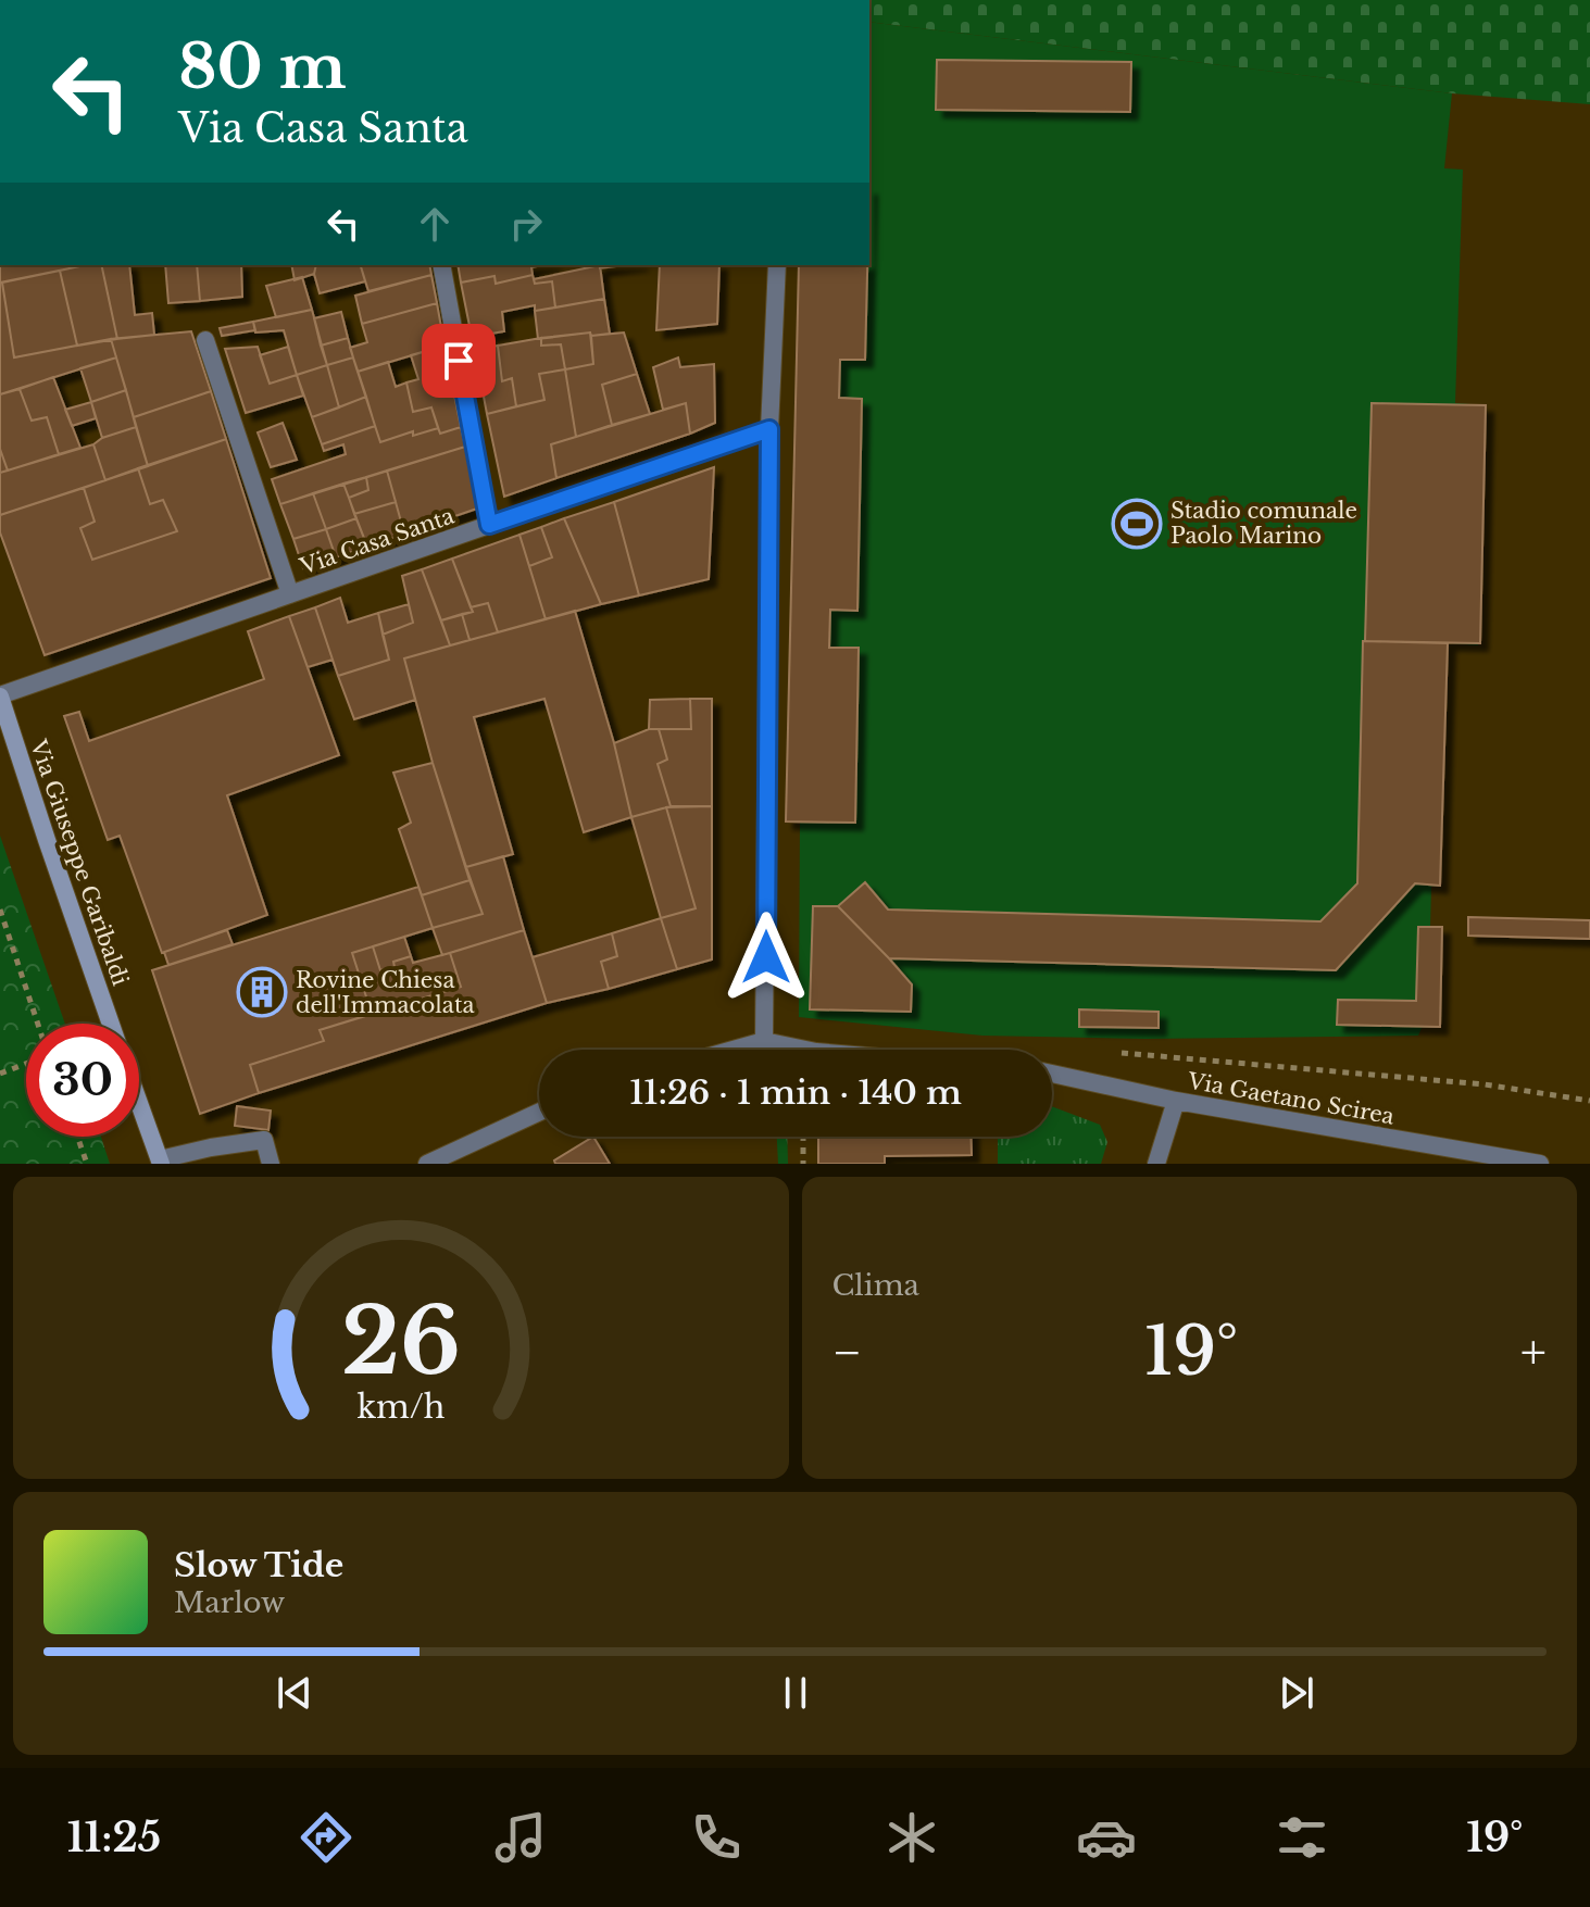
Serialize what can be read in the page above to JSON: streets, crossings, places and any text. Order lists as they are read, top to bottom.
{
  "streets": {
    "main road": ["Via Giuseppe Garibaldi"],
    "street": ["Via Casa Santa", "Via Gaetano Scirea"]
  },
  "crossings": [
    ["Via Casa Santa", "Via Giuseppe Garibaldi"]
  ],
  "places": {
    "sports": ["Stadio comunale Paolo Marino"],
    "building": ["Rovine Chiesa dell'Immacolata"]
  },
  "page": {
    "turn": ["80 m", "Via Casa Santa"],
    "limit": "30",
    "trip": "11:26 · 1 min · 140 m",
    "tile": "Clima",
    "heat": ["−", "19°", "+"],
    "song": ["Slow Tide", "Marlow"],
    "tabs": ["11:25", "19°"],
    "gauge": ["26", "km/h"]
  }
}
